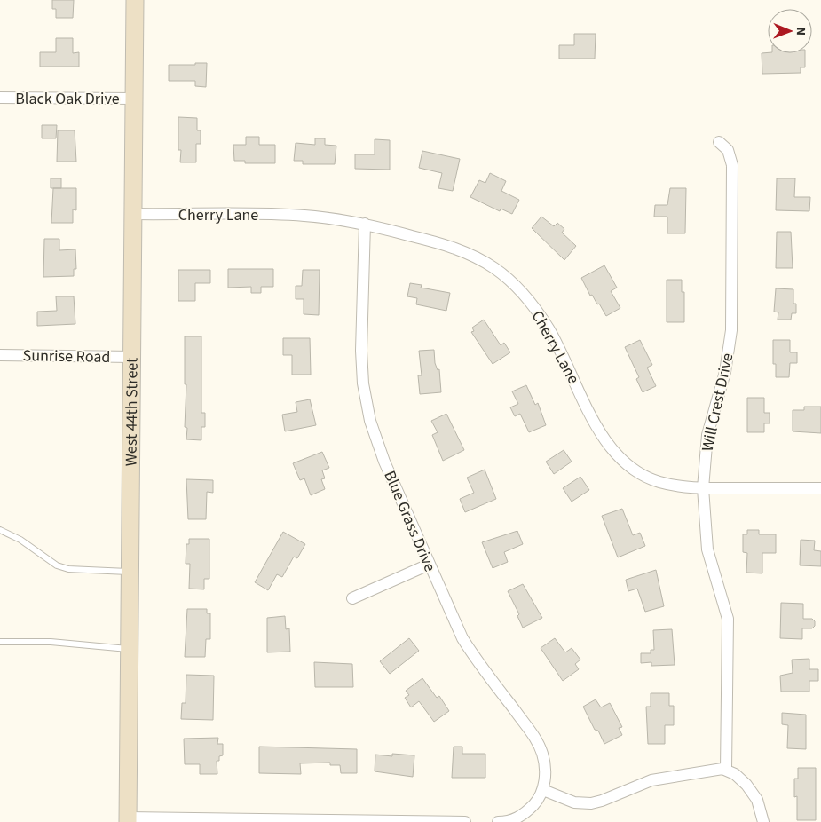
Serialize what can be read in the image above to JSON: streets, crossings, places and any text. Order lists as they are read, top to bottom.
{
  "streets": {
    "street": [
      "Black Oak Drive",
      "Cherry Lane",
      "Sunrise Road",
      "Will Crest Drive",
      "West 44th Street",
      "Blue Grass Drive"
    ]
  },
  "crossings": [
    ["Black Oak Drive", "West 44th Street"],
    ["Cherry Lane", "Will Crest Drive"],
    ["Cherry Lane", "West 44th Street"],
    ["Cherry Lane", "Blue Grass Drive"],
    ["Sunrise Road", "West 44th Street"]
  ],
  "north": "right"
}
